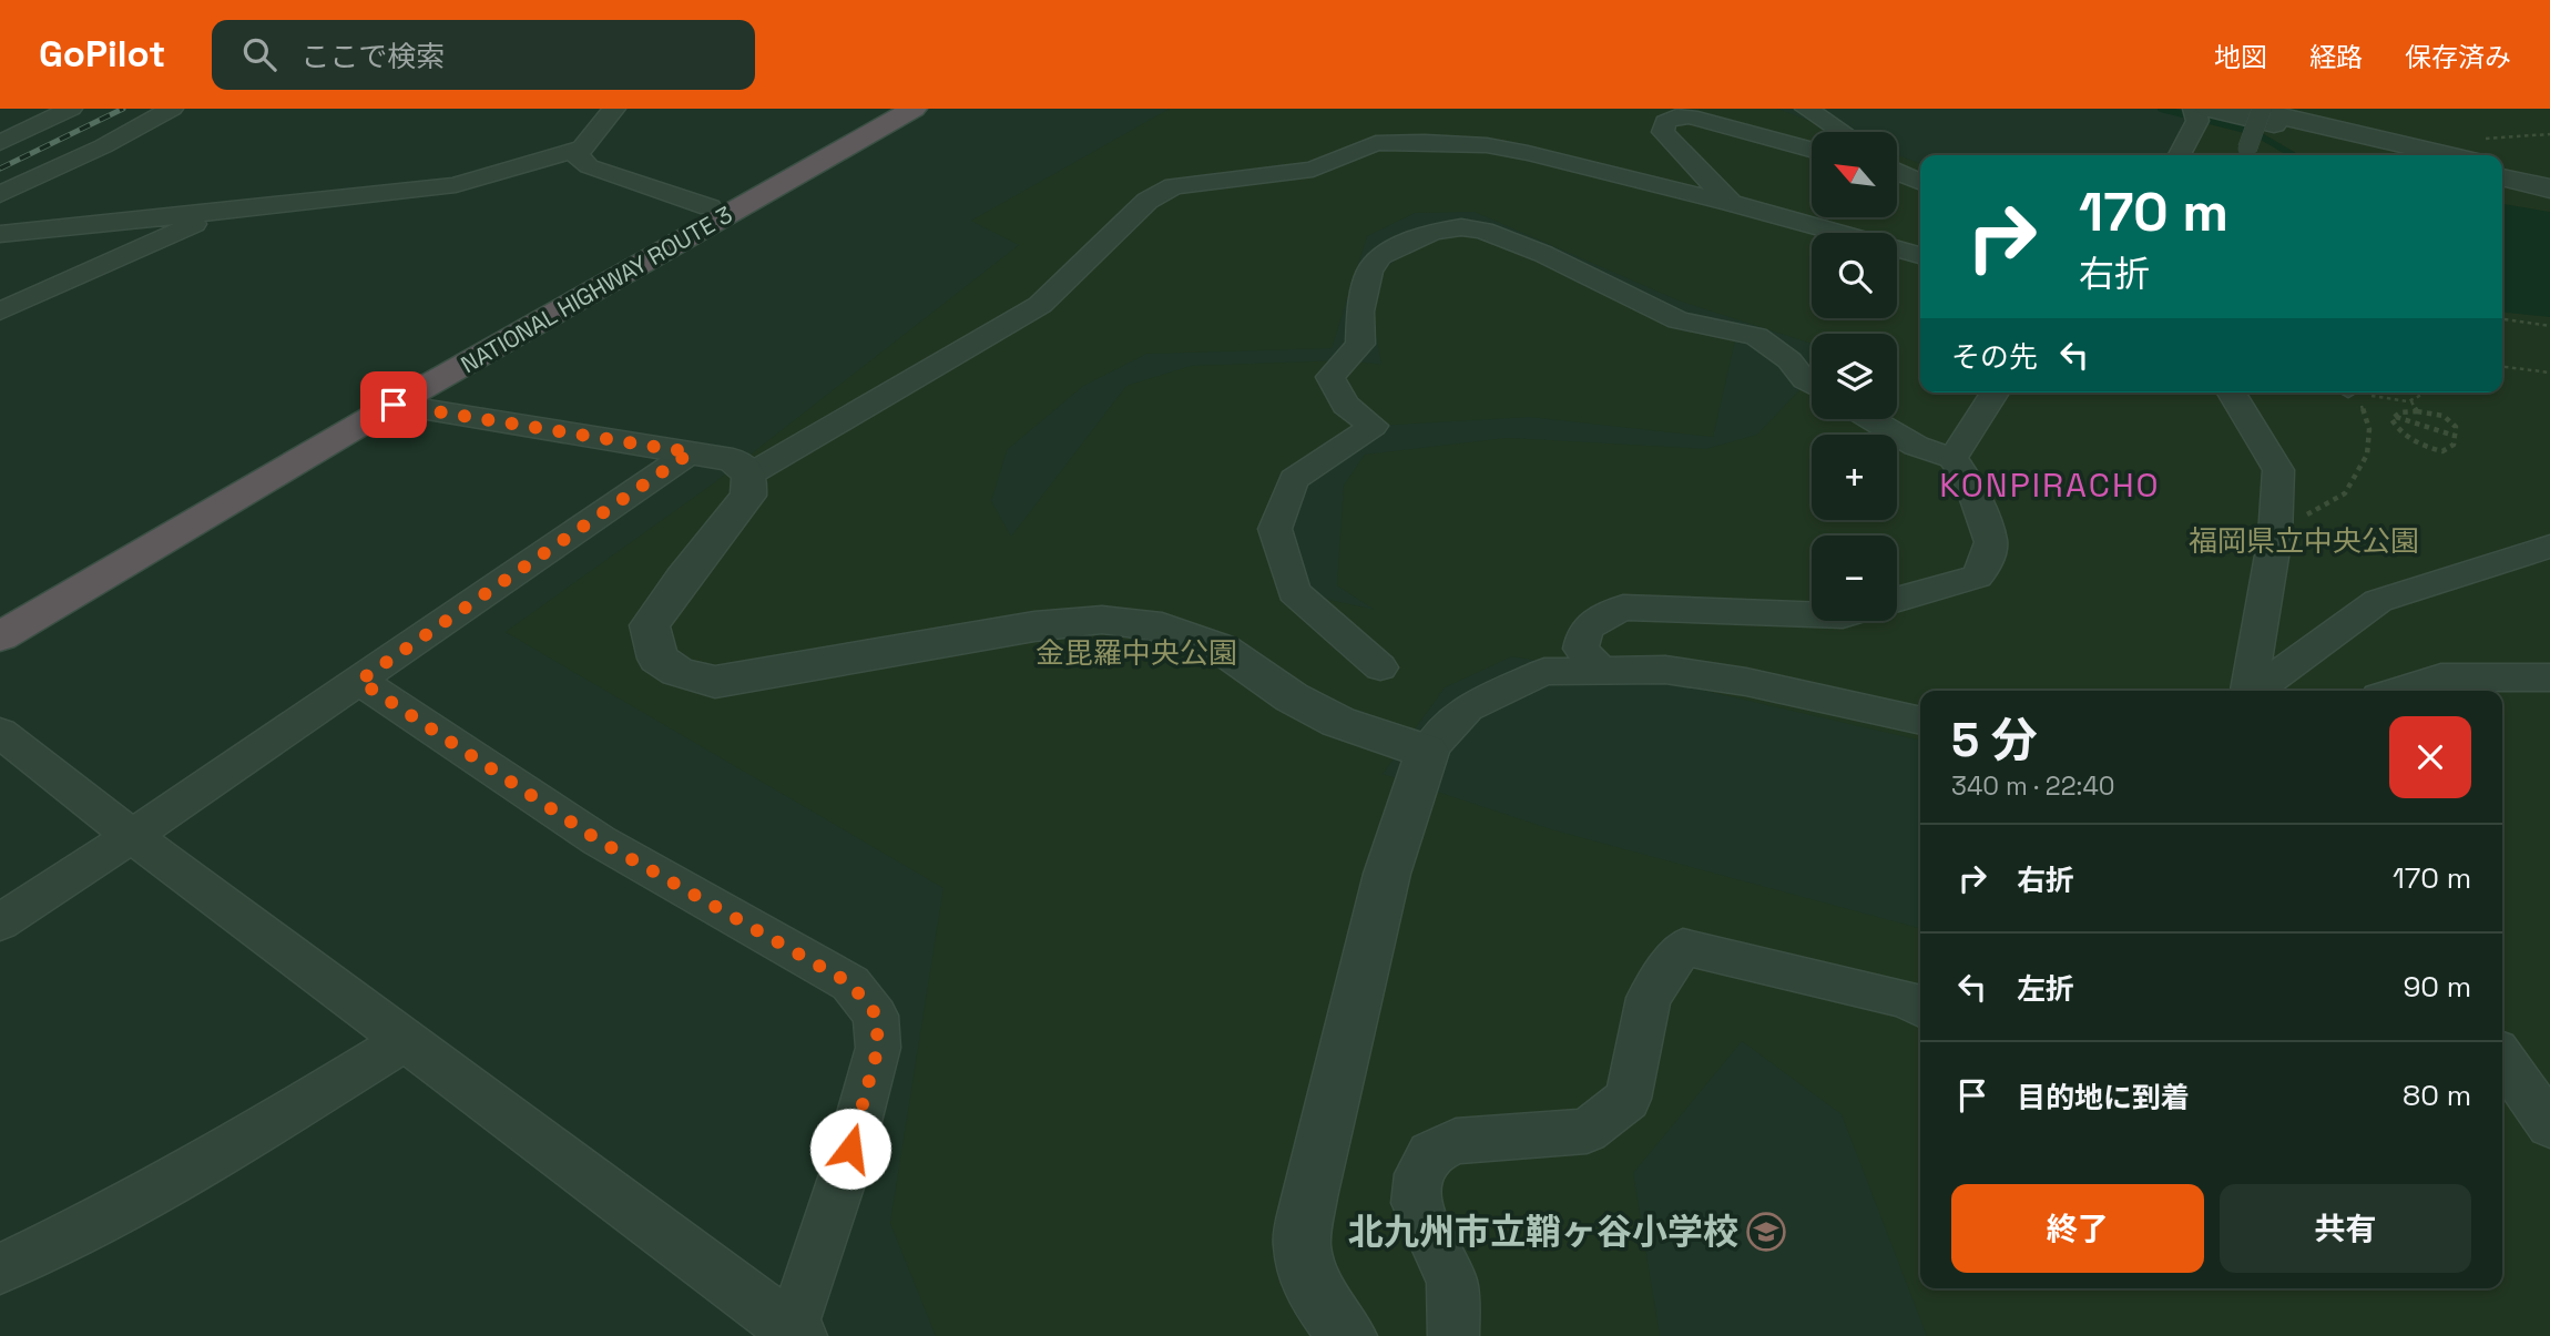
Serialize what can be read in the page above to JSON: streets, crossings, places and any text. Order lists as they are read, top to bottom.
{
  "streets": {
    "highway": ["NATIONAL HIGHWAY ROUTE 3"]
  },
  "districts": ["KONPIRACHO"],
  "parks": ["福岡県立中央公園", "金毘羅中央公園"],
  "places": {
    "school or university": ["北九州市立鞘ヶ谷小学校"]
  },
  "north": "top left",
  "page": {
    "header": "GoPilot",
    "search": "ここで検索",
    "nav": ["地図", "経路", "保存済み"],
    "map_buttons": ["+", "−"],
    "turn": ["170 m", "右折"],
    "then": "その先",
    "heading": ["5 分", "340 m · 22:40"],
    "list": [
      {
        "name": "右折",
        "value": "170 m"
      },
      {
        "name": "左折",
        "value": "90 m"
      },
      {
        "name": "目的地に到着",
        "value": "80 m"
      }
    ],
    "buttons": ["終了", "共有"]
  }
}
